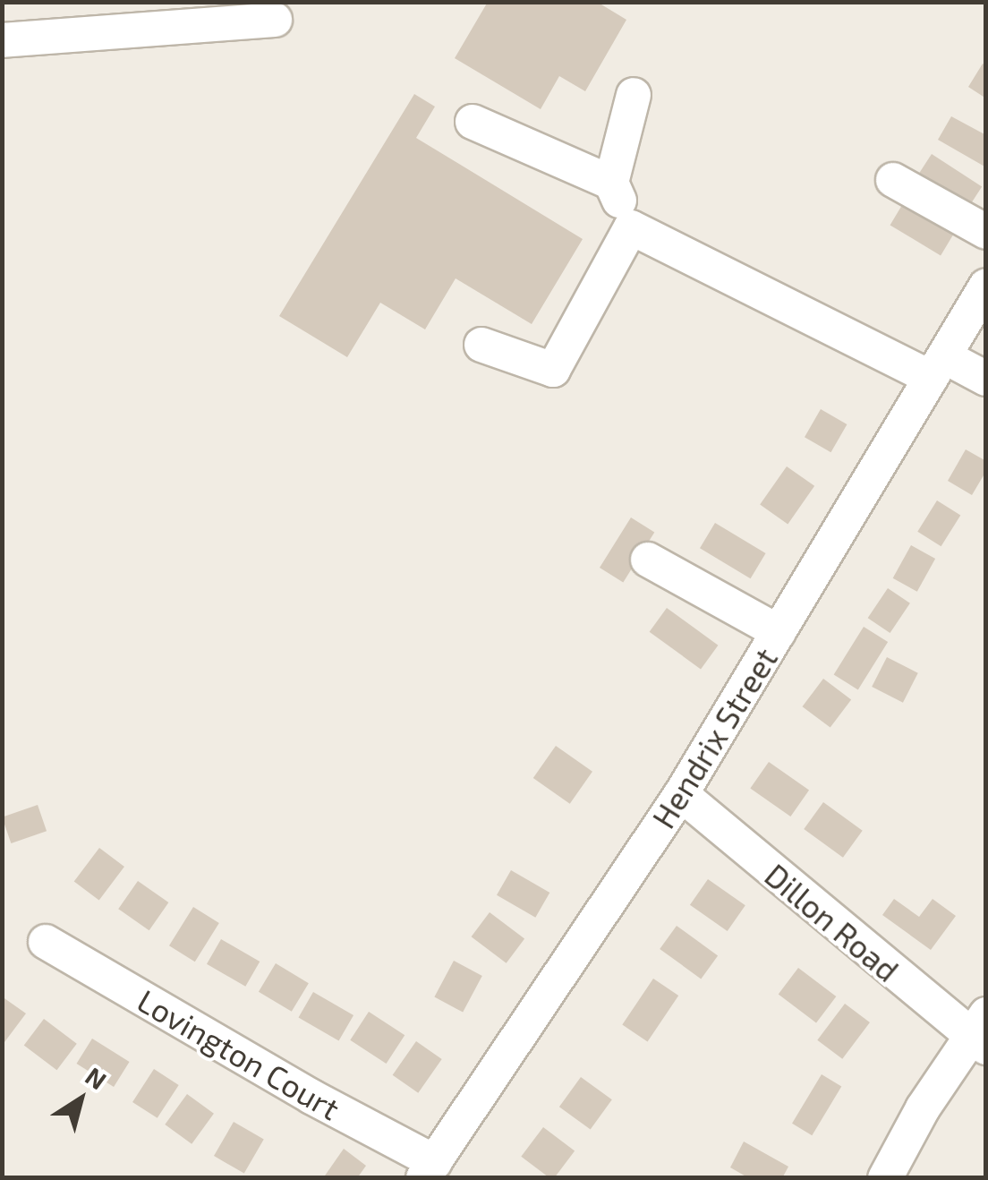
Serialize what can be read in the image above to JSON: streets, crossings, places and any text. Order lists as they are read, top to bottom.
{
  "streets": {
    "street": ["Hendrix Street", "Dillon Road", "Lovington Court"]
  },
  "crossings": [
    ["Hendrix Street", "Dillon Road"],
    ["Hendrix Street", "Lovington Court"]
  ],
  "north": "top right"
}
